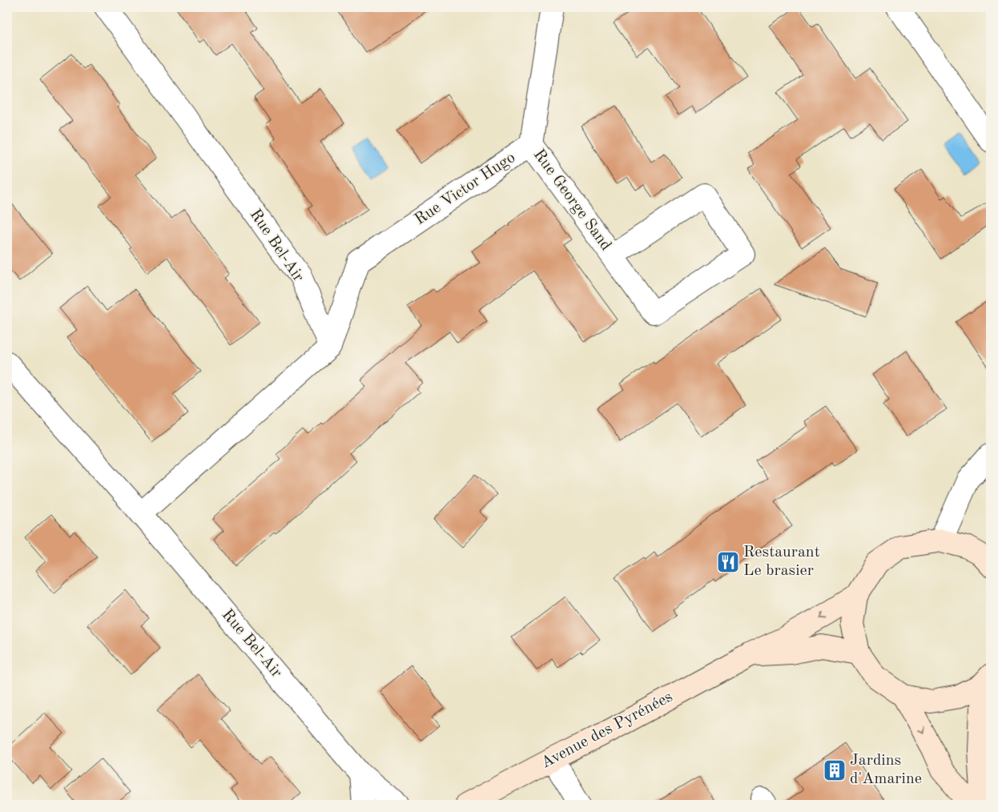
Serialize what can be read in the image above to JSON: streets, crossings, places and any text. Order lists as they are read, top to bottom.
{
  "streets": {
    "main road": ["Avenue des Pyrénées"],
    "street": ["Rue Victor Hugo", "Rue George Sand", "Rue Bel-Air"]
  },
  "crossings": [
    ["Rue Victor Hugo", "Rue George Sand"],
    ["Rue Victor Hugo", "Rue Bel-Air"]
  ],
  "places": {
    "restaurant": ["Restaurant Le brasier"],
    "building": ["Jardins d'Amarine"]
  }
}
